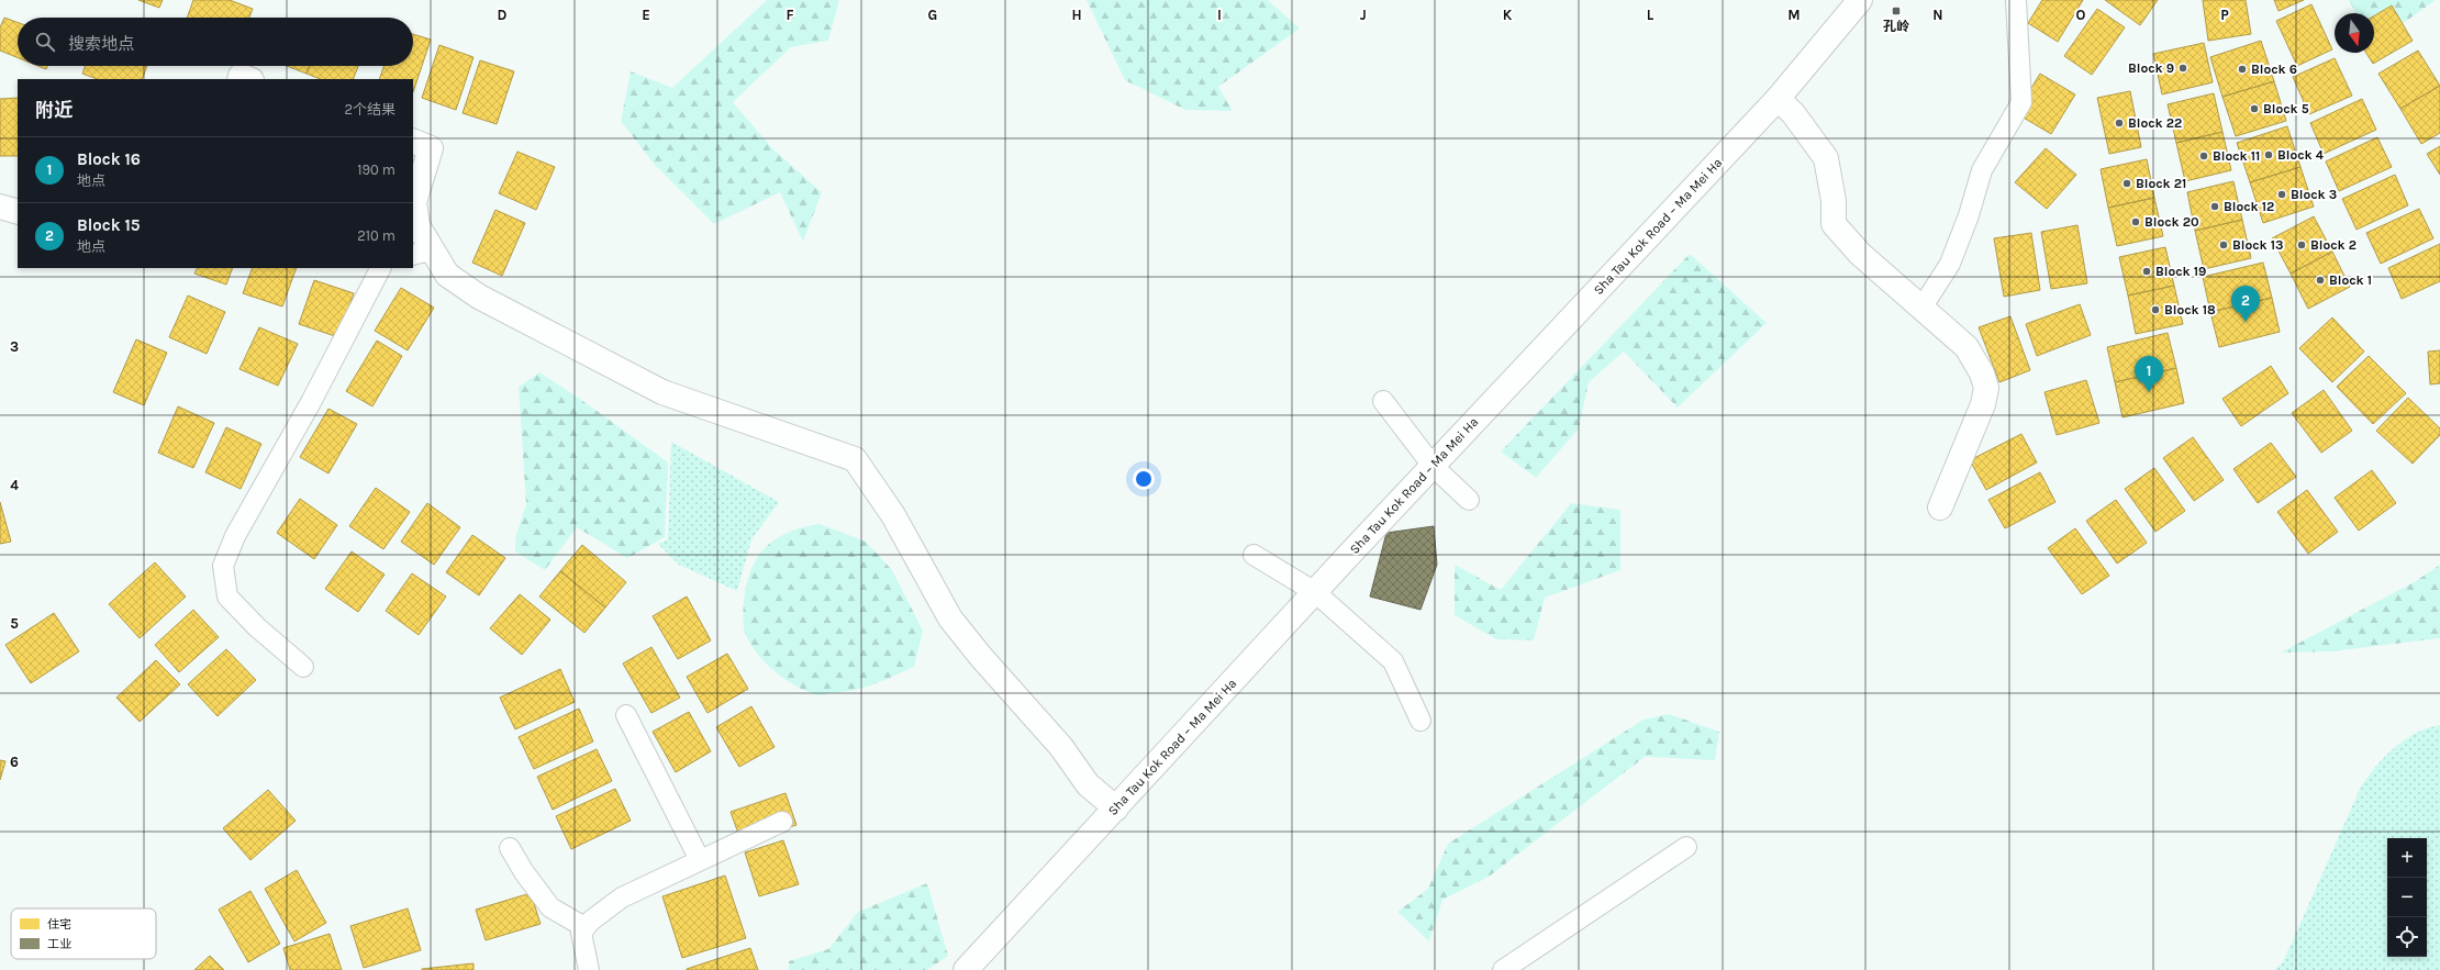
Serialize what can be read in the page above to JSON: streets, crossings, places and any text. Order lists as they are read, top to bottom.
{
  "streets": {
    "street": ["Sha Tau Kok Road – Ma Mei Ha"]
  },
  "places": {
    "transit": ["孔岭"],
    "other": [
      "Block 9",
      "Block 6",
      "Block 5",
      "Block 22",
      "Block 4",
      "Block 11",
      "Block 21",
      "Block 3",
      "Block 12",
      "Block 20",
      "Block 13",
      "Block 2",
      "Block 19",
      "Block 1",
      "Block 18"
    ]
  },
  "legend": ["住宅", "工业"],
  "north": "bottom",
  "page": {
    "search": "搜索地点",
    "heading": ["附近", "2个结果"],
    "list": [
      {
        "mark": "1",
        "name": "Block 16",
        "note": "地点",
        "value": "190 m"
      },
      {
        "mark": "2",
        "name": "Block 15",
        "note": "地点",
        "value": "210 m"
      }
    ],
    "pins": ["2", "1"],
    "map_buttons": ["+", "−"]
  },
  "grid": {
    "columns": [
      "D",
      "E",
      "F",
      "G",
      "H",
      "I",
      "J",
      "K",
      "L",
      "M",
      "N",
      "O",
      "P"
    ],
    "rows": [
      "3",
      "4",
      "5",
      "6"
    ]
  }
}
